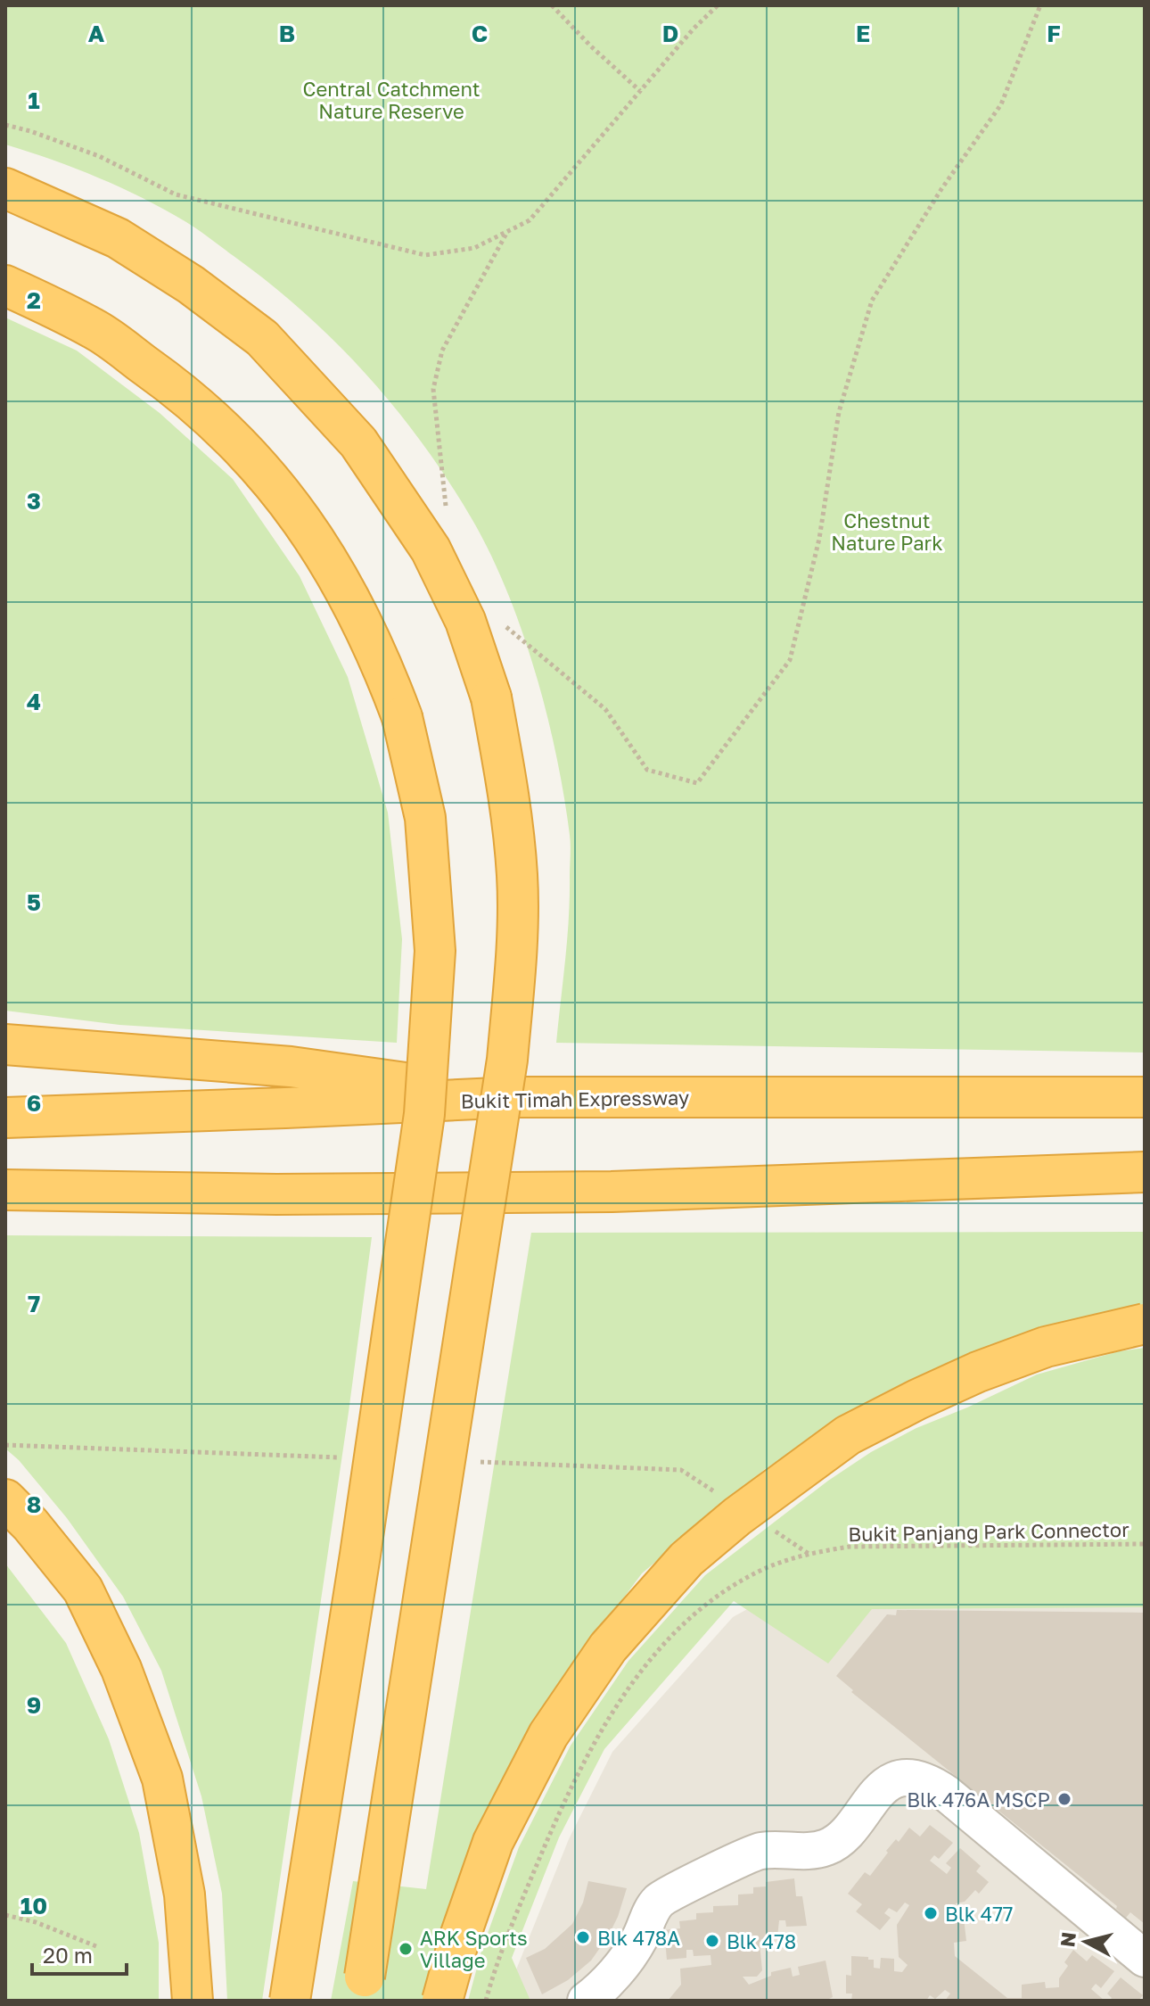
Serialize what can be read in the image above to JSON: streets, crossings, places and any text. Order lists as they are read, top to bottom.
{
  "streets": {
    "highway": ["Bukit Timah Expressway"],
    "path": ["Bukit Panjang Park Connector"]
  },
  "parks": ["Central Catchment Nature Reserve", "Chestnut Nature Park"],
  "places": [
    "Blk 476A MSCP",
    "Blk 477",
    "Blk 478A",
    "Blk 478",
    "ARK Sports Village"
  ],
  "scale_bar": "20 m",
  "north": "left",
  "grid": {
    "columns": [
      "A",
      "B",
      "C",
      "D",
      "E",
      "F"
    ],
    "rows": [
      "1",
      "2",
      "3",
      "4",
      "5",
      "6",
      "7",
      "8",
      "9",
      "10"
    ]
  }
}
